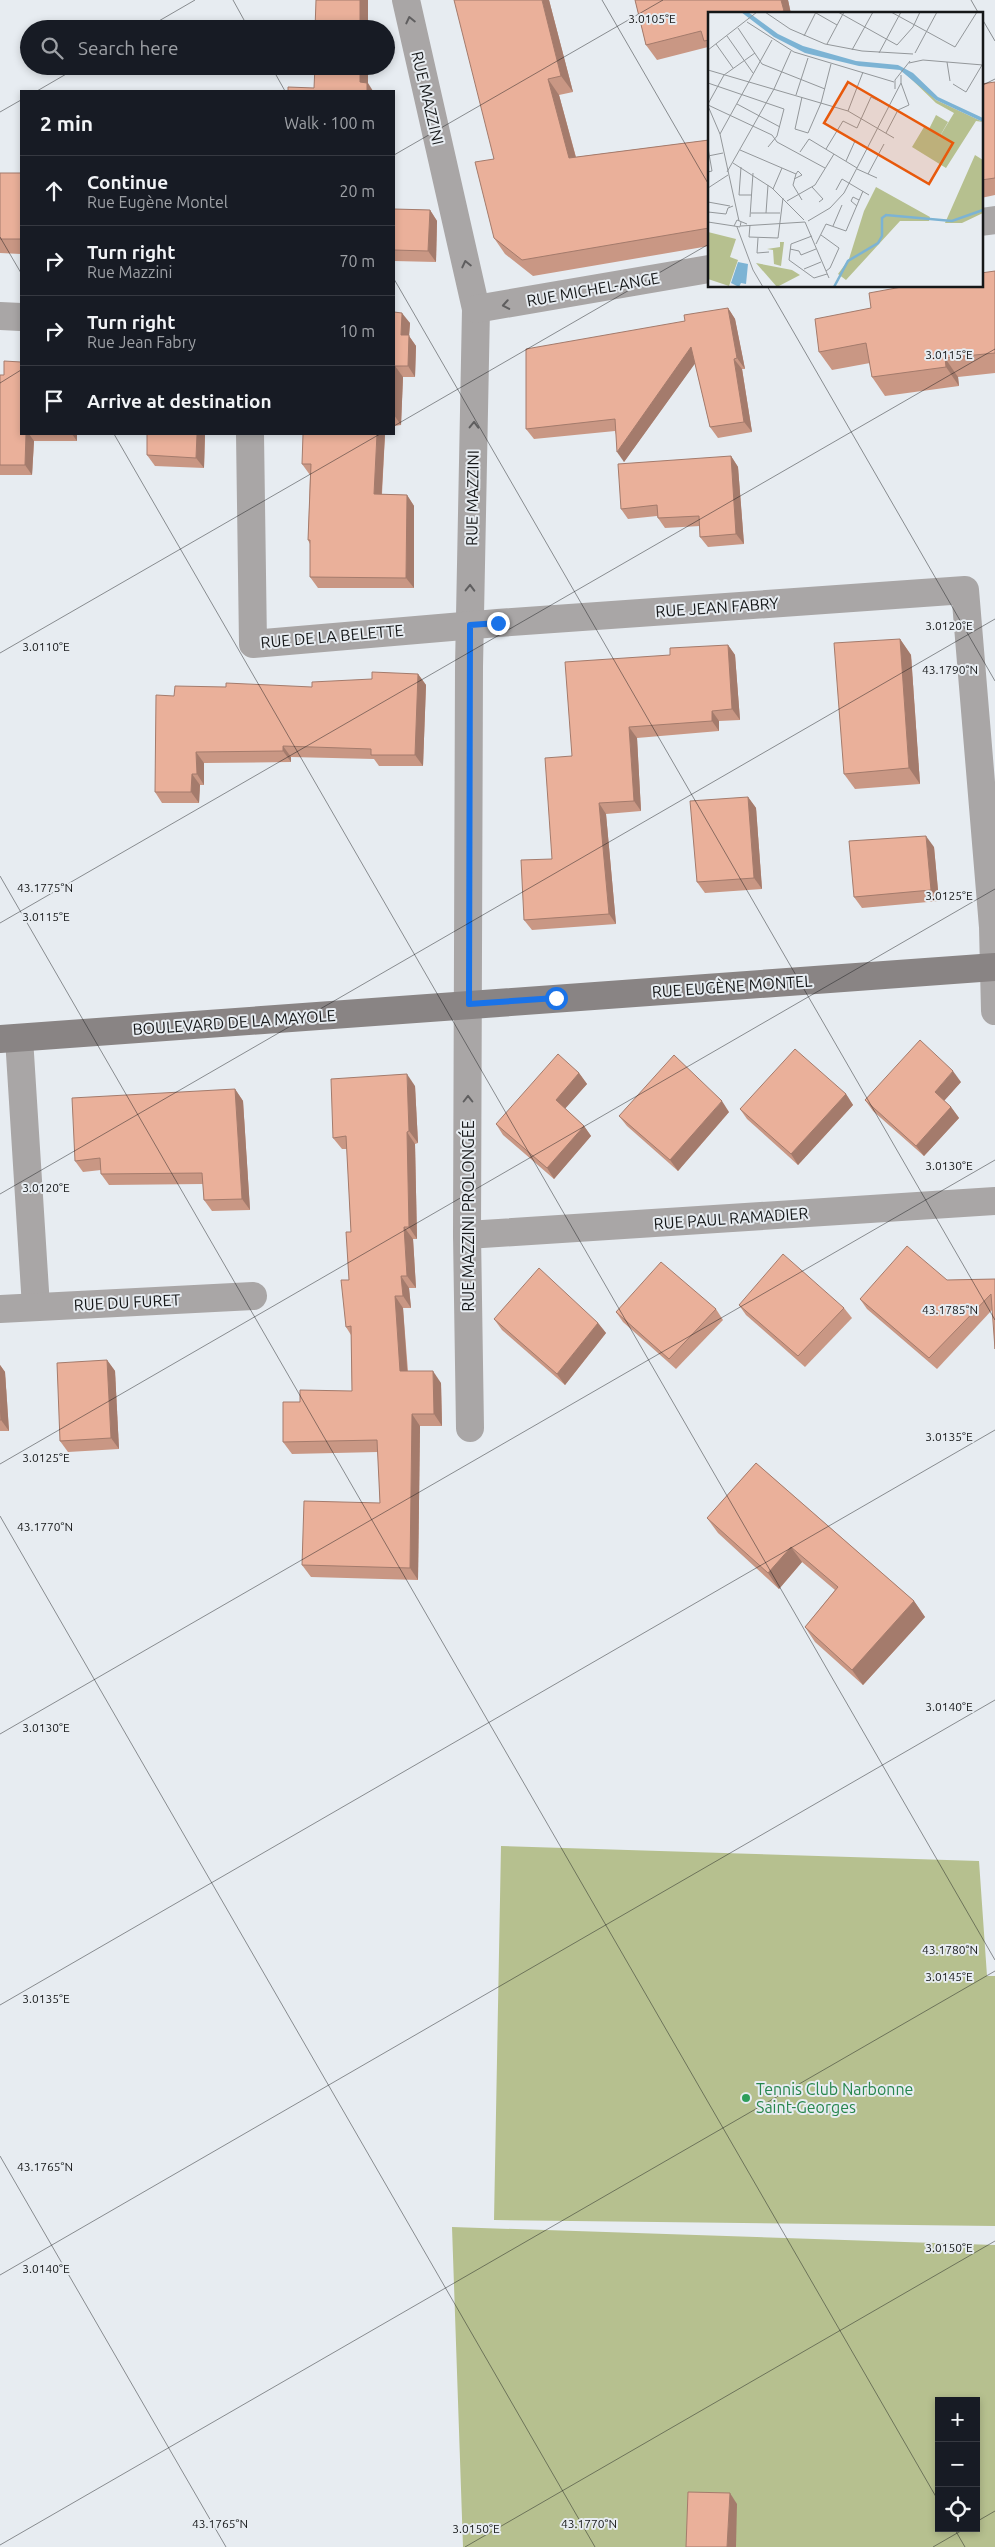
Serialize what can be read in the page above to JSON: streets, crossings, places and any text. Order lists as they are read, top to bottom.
{
  "streets": {
    "main road": ["RUE EUGÈNE MONTEL", "BOULEVARD DE LA MAYOLE"],
    "street": [
      "RUE MAZZINI",
      "RUE MICHEL-ANGE",
      "RUE JEAN FABRY",
      "RUE DE LA BELETTE",
      "RUE MAZZINI PROLONGÉE",
      "RUE PAUL RAMADIER",
      "RUE DU FURET"
    ]
  },
  "crossings": [
    ["RUE MAZZINI", "RUE MICHEL-ANGE"],
    ["RUE MAZZINI", "RUE JEAN FABRY"],
    ["RUE MAZZINI", "RUE DE LA BELETTE"],
    ["RUE MAZZINI", "RUE EUGÈNE MONTEL"],
    ["RUE MAZZINI", "BOULEVARD DE LA MAYOLE"],
    ["RUE MAZZINI", "RUE MAZZINI PROLONGÉE"],
    ["RUE JEAN FABRY", "RUE DE LA BELETTE"],
    ["RUE JEAN FABRY", "RUE EUGÈNE MONTEL"],
    ["RUE EUGÈNE MONTEL", "BOULEVARD DE LA MAYOLE"],
    ["RUE EUGÈNE MONTEL", "RUE MAZZINI PROLONGÉE"],
    ["BOULEVARD DE LA MAYOLE", "RUE MAZZINI PROLONGÉE"],
    ["RUE MAZZINI PROLONGÉE", "RUE PAUL RAMADIER"]
  ],
  "one_way": ["RUE MAZZINI", "RUE MICHEL-ANGE", "RUE MAZZINI PROLONGÉE"],
  "places": ["Tennis Club Narbonne Saint-Georges"],
  "page": {
    "search": "Search here",
    "heading": ["2 min", "Walk · 100 m"],
    "list": [
      ["Continue", "Rue Eugène Montel", "20 m"],
      ["Turn right", "Rue Mazzini", "70 m"],
      ["Turn right", "Rue Jean Fabry", "10 m"],
      "Arrive at destination"
    ],
    "map_buttons": ["+", "−"]
  },
  "coordinates": [
    "3.0105°E",
    "3.0115°E",
    "3.0120°E",
    "3.0110°E",
    "43.1790°N",
    "43.1775°N",
    "3.0125°E",
    "3.0130°E",
    "43.1785°N",
    "3.0135°E",
    "43.1770°N",
    "3.0140°E",
    "43.1780°N",
    "3.0145°E",
    "43.1765°N",
    "3.0150°E"
  ]
}
